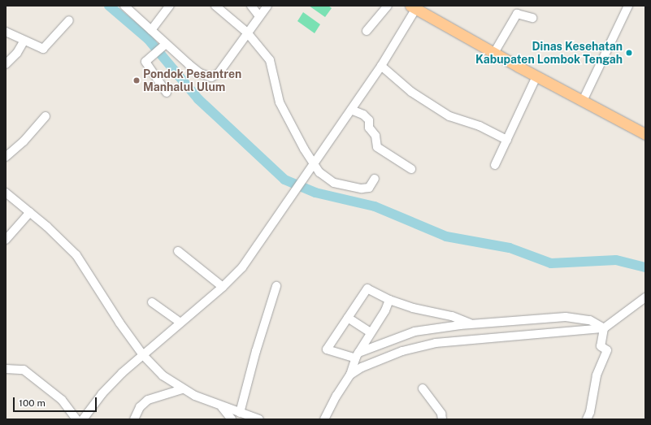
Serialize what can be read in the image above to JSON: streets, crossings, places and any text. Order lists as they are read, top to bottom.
{
  "places": ["Dinas Kesehatan Kabupaten Lombok Tengah", "Pondok Pesantren Manhalul Ulum"],
  "scale_bar": "100 m"
}
